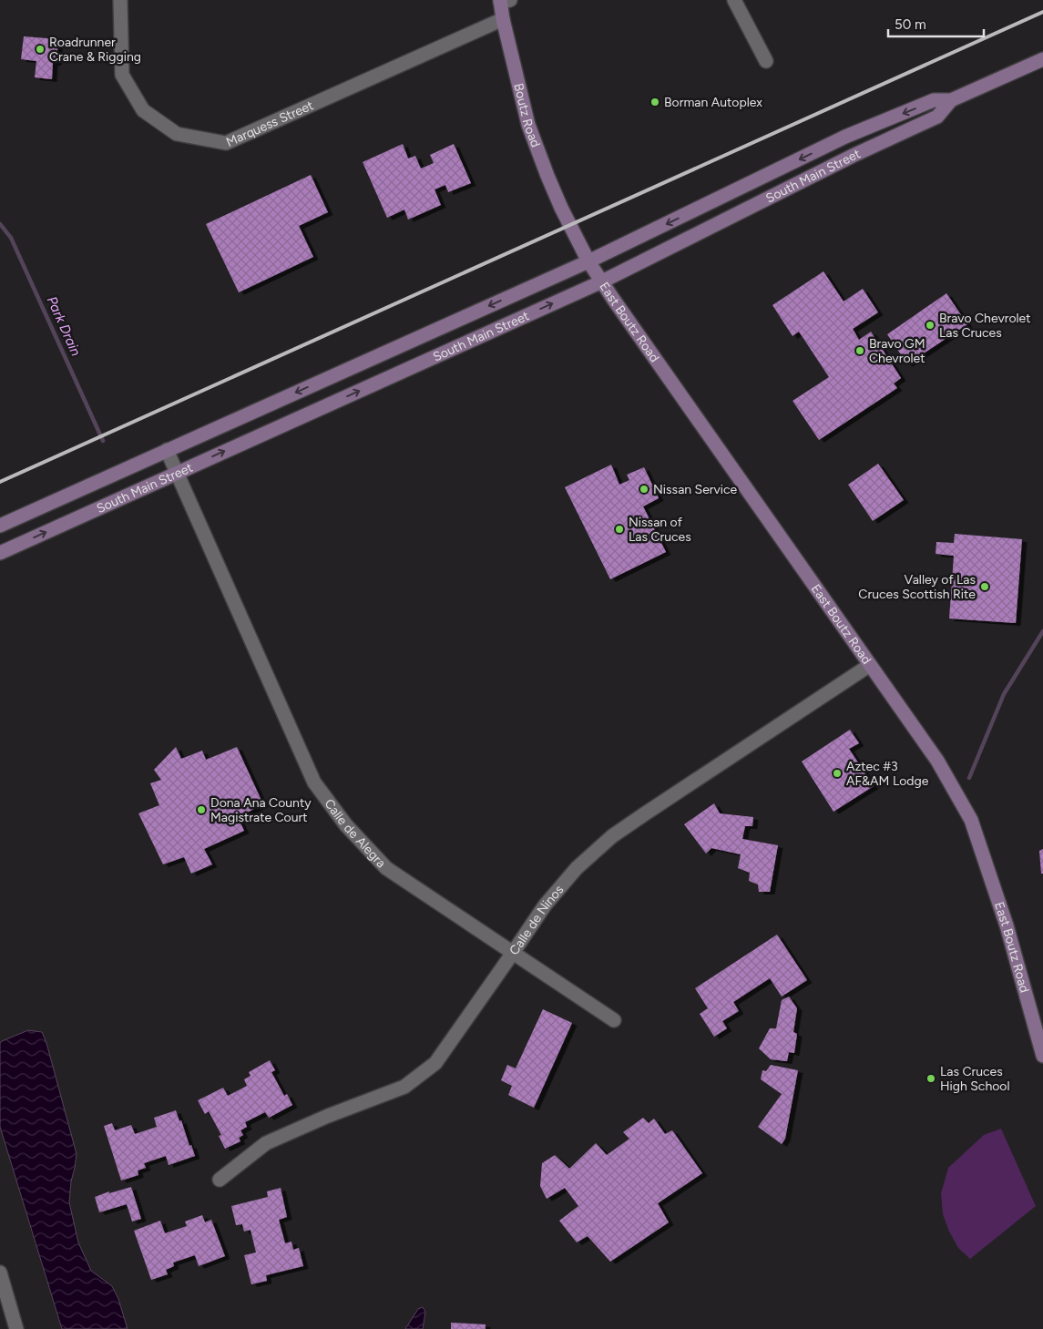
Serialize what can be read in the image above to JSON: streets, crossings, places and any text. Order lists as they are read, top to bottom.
{
  "streets": {
    "main road": ["Boutz Road", "South Main Street", "East Boutz Road"],
    "street": ["Marquess Street", "Calle de Alegra", "Calle de Ninos"]
  },
  "crossings": [
    ["Boutz Road", "Marquess Street"],
    ["Boutz Road", "East Boutz Road"],
    ["South Main Street", "East Boutz Road"],
    ["South Main Street", "Calle de Alegra"],
    ["East Boutz Road", "Calle de Ninos"],
    ["Calle de Alegra", "Calle de Ninos"]
  ],
  "water": ["Park Drain"],
  "places": [
    "Roadrunner Crane & Rigging",
    "Borman Autoplex",
    "Bravo Chevrolet Las Cruces",
    "Bravo GM Chevrolet",
    "Nissan Service",
    "Nissan of Las Cruces",
    "Valley of Las Cruces Scottish Rite",
    "Aztec #3 AF&AM Lodge",
    "Dona Ana County Magistrate Court",
    "Las Cruces High School"
  ],
  "scale_bar": "50 m"
}
